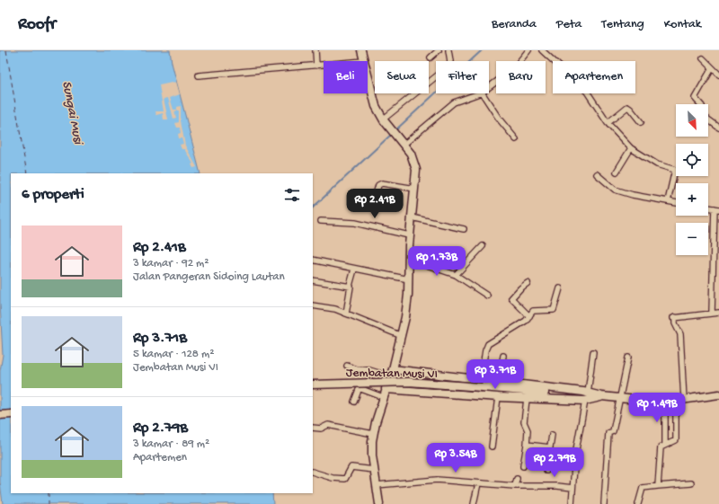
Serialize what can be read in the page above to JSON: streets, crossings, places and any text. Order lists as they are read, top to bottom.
{
  "streets": {
    "street": ["Jembatan Musi VI"]
  },
  "water": ["Sungai Musi"],
  "north": "bottom right",
  "page": {
    "header": "Roofr",
    "nav": [
      "Beranda",
      "Peta",
      "Tentang",
      "Kontak"
    ],
    "chip": [
      "Beli",
      "Sewa",
      "Filter",
      "Baru",
      "Apartemen"
    ],
    "map_buttons": ["+", "−"],
    "heading": "6 properti",
    "price": [
      "Rp 2.41B",
      "Rp 1.73B",
      "Rp 3.71B",
      "Rp 1.49B",
      "Rp 3.54B",
      "Rp 2.79B"
    ],
    "list": [
      {
        "name": "Rp 2.41B",
        "note": "3 kamar · 92 m² · Jalan Pangeran Sidoing Lautan"
      },
      {
        "name": "Rp 3.71B",
        "note": "5 kamar · 128 m² · Jembatan Musi VI"
      },
      {
        "name": "Rp 2.79B",
        "note": "3 kamar · 89 m² · Apartemen"
      }
    ]
  }
}
